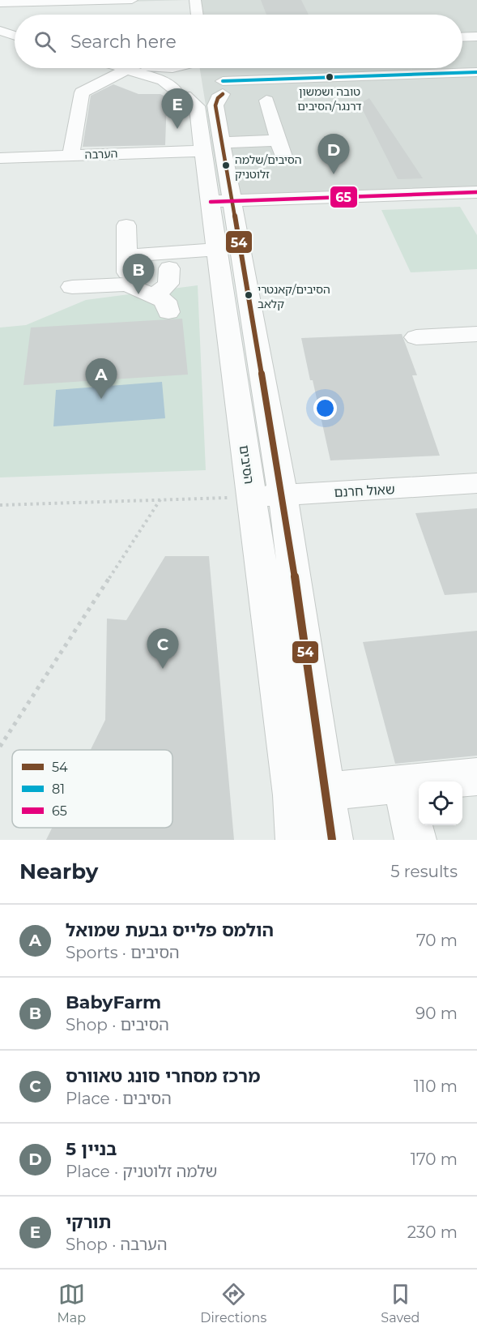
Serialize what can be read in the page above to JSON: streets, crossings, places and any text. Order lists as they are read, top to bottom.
{
  "streets": {
    "street": ["הערבה", "הסיבים", "שאול חרנם"]
  },
  "crossings": [
    ["הערבה", "הסיבים"],
    ["הסיבים", "שאול חרנם"]
  ],
  "places": ["טובה ושמשון דרנגר/הסיבים", "הסיבים/שלמה זלוטניק", "הסיבים/קאנטרי קלאב"],
  "lines": ["transit line 81", "transit line 54", "transit line 65"],
  "legend": ["54", "81", "65"],
  "page": {
    "search": "Search here",
    "pins": [
      "E",
      "D",
      "B",
      "A",
      "C"
    ],
    "heading": ["Nearby", "5 results"],
    "list": [
      {
        "mark": "A",
        "name": "הולמס פלייס גבעת שמואל",
        "note": "Sports · הסיבים",
        "value": "70 m"
      },
      {
        "mark": "B",
        "name": "BabyFarm",
        "note": "Shop · הסיבים",
        "value": "90 m"
      },
      {
        "mark": "C",
        "name": "מרכז מסחרי סונג טאוורס",
        "note": "Place · הסיבים",
        "value": "110 m"
      },
      {
        "mark": "D",
        "name": "בניין 5",
        "note": "Place · שלמה זלוטניק",
        "value": "170 m"
      },
      {
        "mark": "E",
        "name": "תורקי",
        "note": "Shop · הערבה",
        "value": "230 m"
      }
    ],
    "nav": ["Map", "Directions", "Saved"]
  }
}
